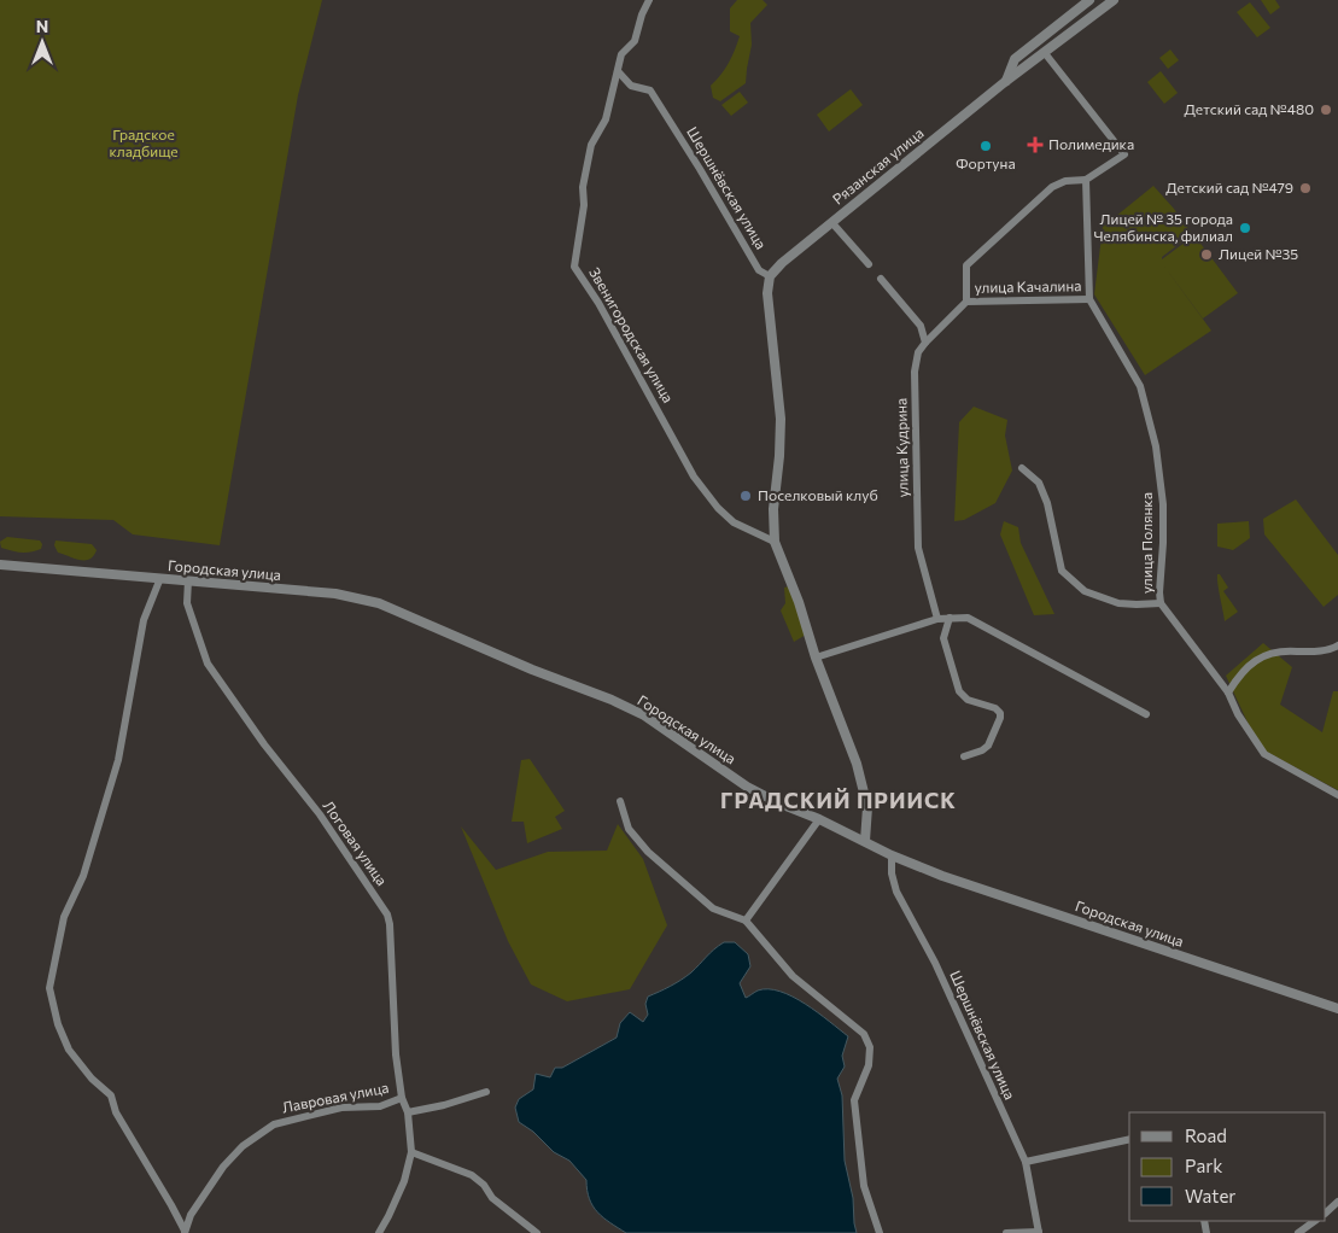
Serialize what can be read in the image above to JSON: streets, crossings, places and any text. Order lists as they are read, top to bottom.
{
  "streets": {
    "street": [
      "Рязанская улица",
      "Шершнёвская улица",
      "улица Качалина",
      "Звенигородская улица",
      "улица Кудрина",
      "улица Полянка",
      "Городская улица",
      "Логовая улица",
      "Лавровая улица"
    ]
  },
  "crossings": [
    ["Рязанская улица", "Шершнёвская улица"],
    ["Шершнёвская улица", "Звенигородская улица"],
    ["Шершнёвская улица", "Городская улица"],
    ["улица Качалина", "улица Полянка"],
    ["Городская улица", "Логовая улица"],
    ["Логовая улица", "Лавровая улица"]
  ],
  "districts": ["ГРАДСКИЙ ПРИИСК"],
  "parks": ["Градское кладбище"],
  "places": {
    "other": [
      "Детский сад №480",
      "Фортуна",
      "Детский сад №479",
      "Лицей № 35 города Челябинска, филиал",
      "Лицей №35",
      "Поселковый клуб"
    ],
    "health": ["Полимедика"]
  },
  "legend": ["Road", "Park", "Water"],
  "north": "top"
}
